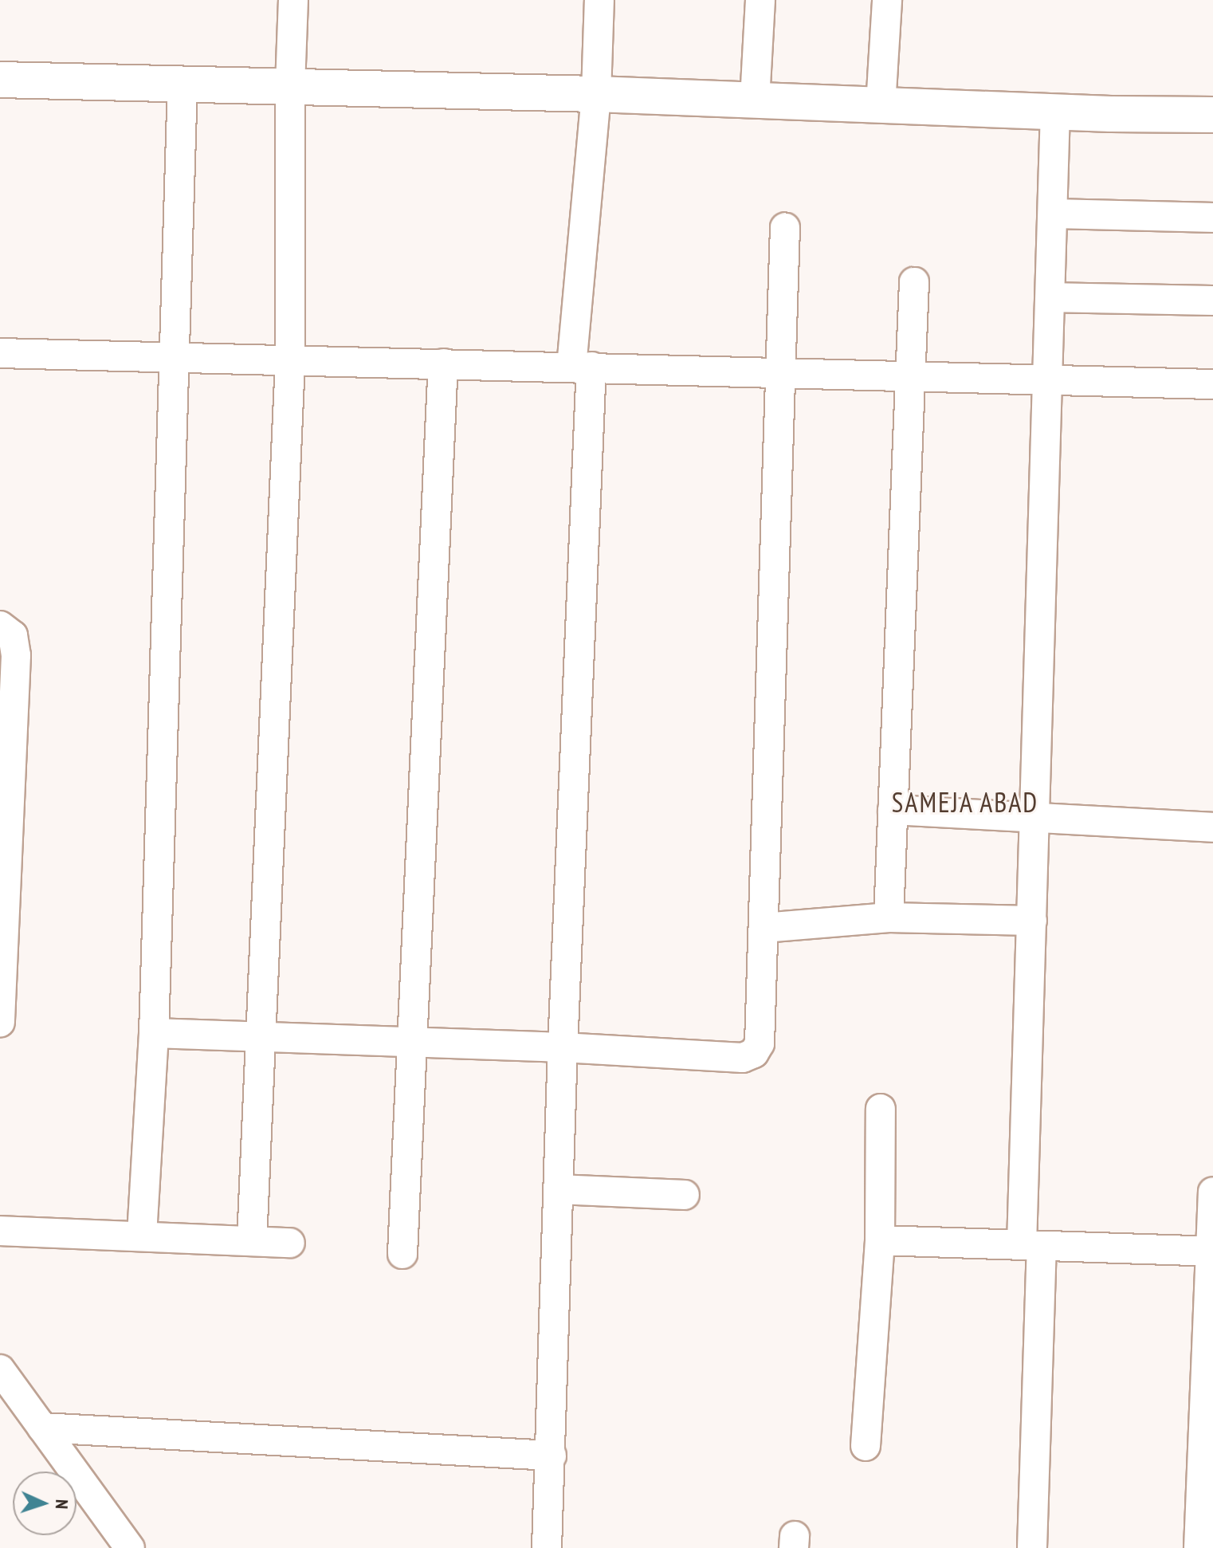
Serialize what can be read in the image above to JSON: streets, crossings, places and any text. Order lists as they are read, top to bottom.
{
  "districts": ["SAMEJA ABAD"],
  "north": "right"
}
